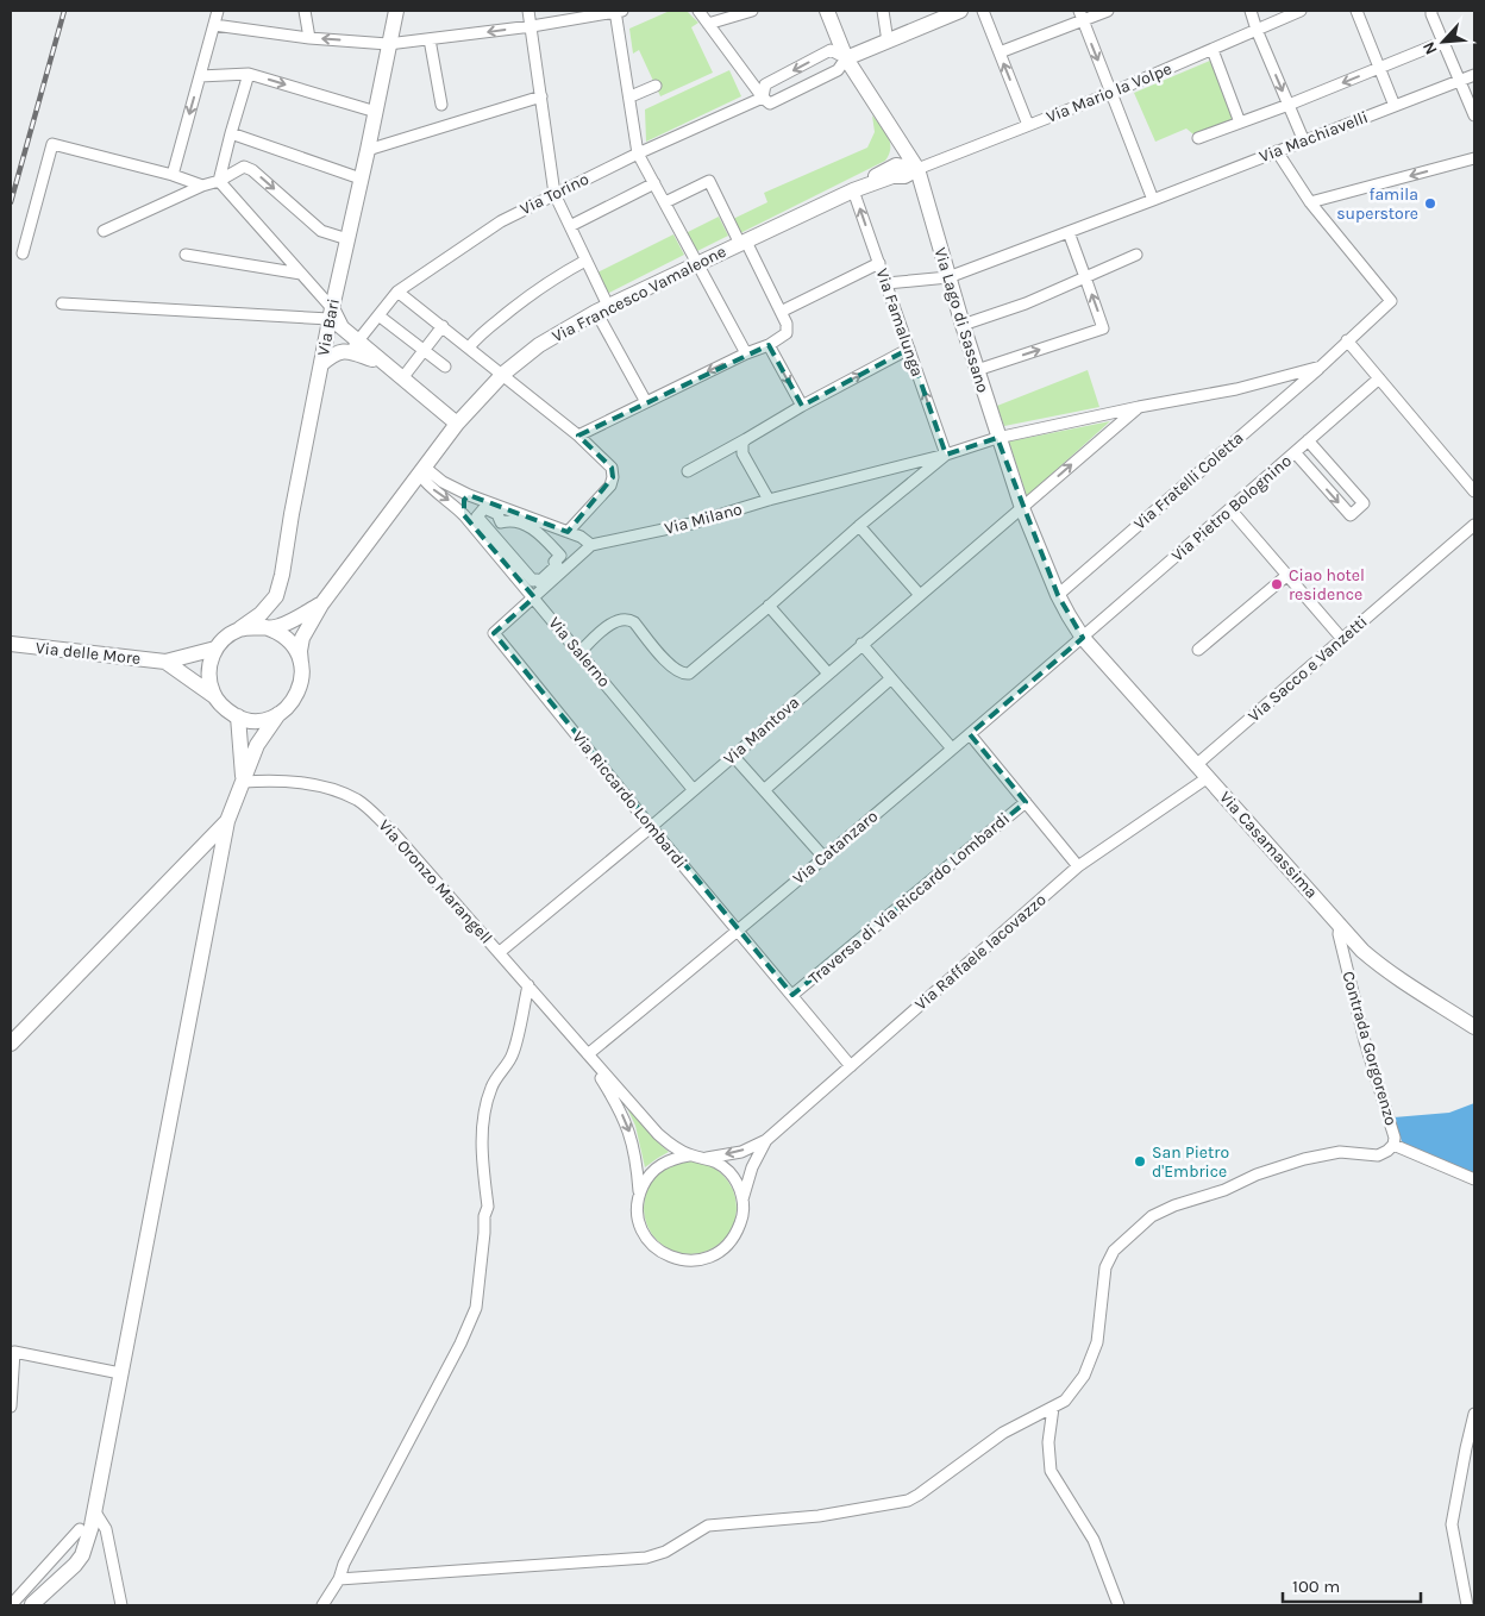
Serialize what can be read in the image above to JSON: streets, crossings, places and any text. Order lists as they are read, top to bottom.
{
  "streets": {
    "main road": [
      "Via Francesco Vamaleone",
      "Via Lago di Sassano",
      "Via Bari",
      "Via delle More",
      "Via Casamassima"
    ],
    "street": [
      "Via Mario la Volpe",
      "Via Machiavelli",
      "Via Torino",
      "Via Famalunga",
      "Via Fratelli Coletta",
      "Via Pietro Bolognino",
      "Via Milano",
      "Via Salerno",
      "Via Sacco e Vanzetti",
      "Via Mantova",
      "Via Riccardo Lombardi",
      "Via Catanzaro",
      "Via Oronzo Marangell",
      "Traversa di Via Riccardo Lombardi",
      "Via Raffaele Iacovazzo",
      "Contrada Gorgorenzo"
    ]
  },
  "crossings": [
    ["Via Mario la Volpe", "Via Lago di Sassano"],
    ["Via Machiavelli", "Via Lago di Sassano"],
    ["Via Machiavelli", "Via Famalunga"],
    ["Via Torino", "Via Bari"],
    ["Via Francesco Vamaleone", "Via Famalunga"],
    ["Via Francesco Vamaleone", "Via Bari"],
    ["Via Francesco Vamaleone", "Via Salerno"],
    ["Via Lago di Sassano", "Via Fratelli Coletta"],
    ["Via Lago di Sassano", "Via Pietro Bolognino"],
    ["Via Lago di Sassano", "Via Milano"],
    ["Via Lago di Sassano", "Via Mantova"],
    ["Via Lago di Sassano", "Via Casamassima"],
    ["Via Lago di Sassano", "Via Catanzaro"],
    ["Via Famalunga", "Via Milano"],
    ["Via Fratelli Coletta", "Via Milano"],
    ["Via Pietro Bolognino", "Via Casamassima"],
    ["Via Pietro Bolognino", "Via Catanzaro"],
    ["Via Milano", "Via Mantova"],
    ["Via Milano", "Via Riccardo Lombardi"],
    ["Via Salerno", "Via Mantova"],
    ["Via Salerno", "Via Riccardo Lombardi"],
    ["Via Sacco e Vanzetti", "Via Casamassima"],
    ["Via Mantova", "Via Riccardo Lombardi"],
    ["Via Mantova", "Via Oronzo Marangell"],
    ["Via Riccardo Lombardi", "Via Catanzaro"],
    ["Via Riccardo Lombardi", "Traversa di Via Riccardo Lombardi"],
    ["Via Riccardo Lombardi", "Via Raffaele Iacovazzo"],
    ["Via Casamassima", "Via Catanzaro"],
    ["Via Casamassima", "Via Raffaele Iacovazzo"],
    ["Via Casamassima", "Contrada Gorgorenzo"],
    ["Via Catanzaro", "Via Oronzo Marangell"]
  ],
  "one_way": ["Via Famalunga"],
  "places": ["famila superstore", "Ciao hotel residence", "San Pietro d'Embrice"],
  "scale_bar": "100 m",
  "north": "bottom left"
}
